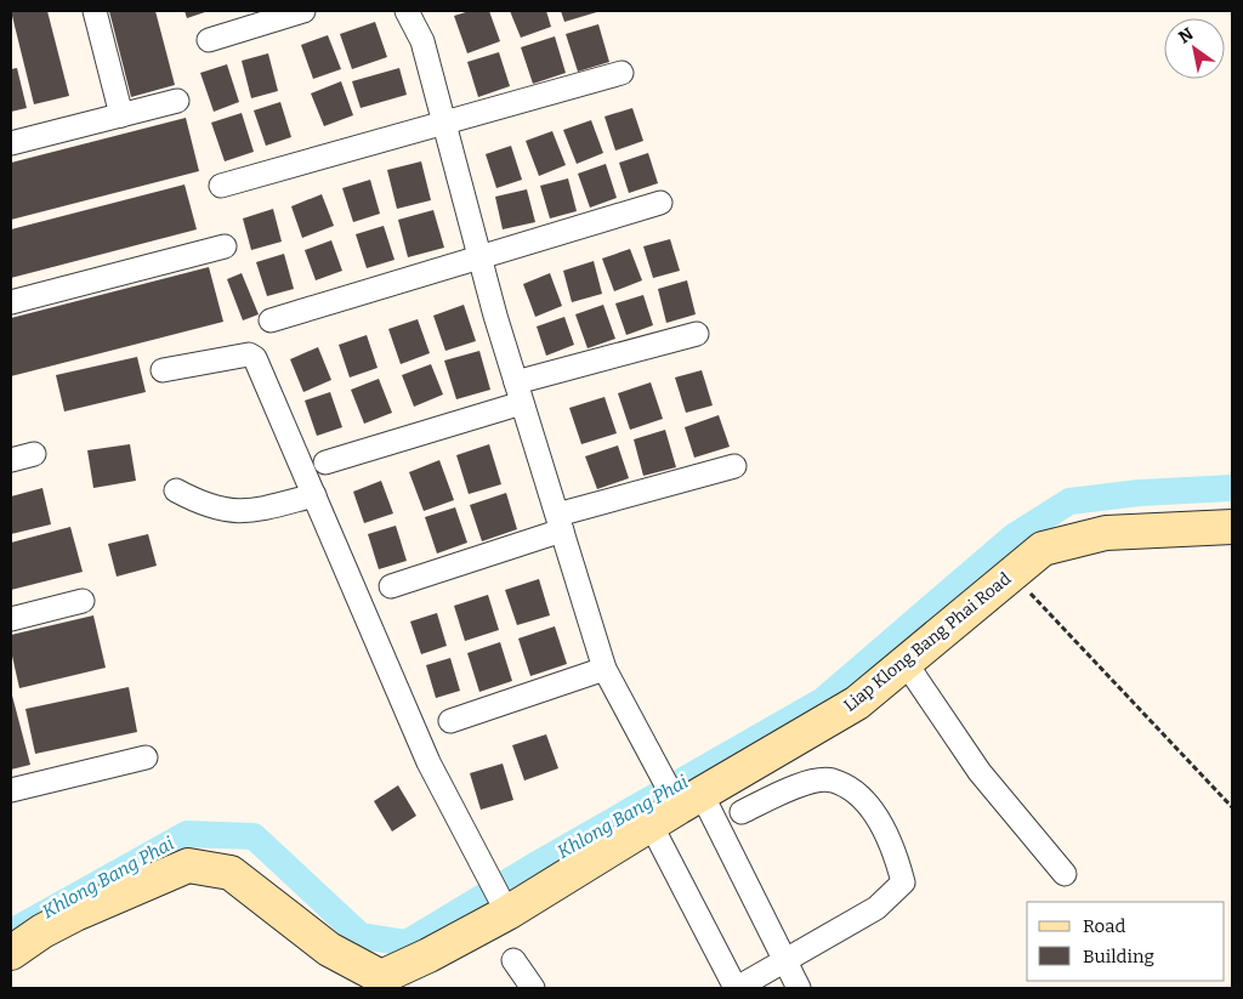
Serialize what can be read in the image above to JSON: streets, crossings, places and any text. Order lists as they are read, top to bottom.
{
  "streets": {
    "street": ["Liap Klong Bang Phai Road"]
  },
  "water": ["Khlong Bang Phai"],
  "legend": ["Road", "Building"],
  "north": "top left"
}
